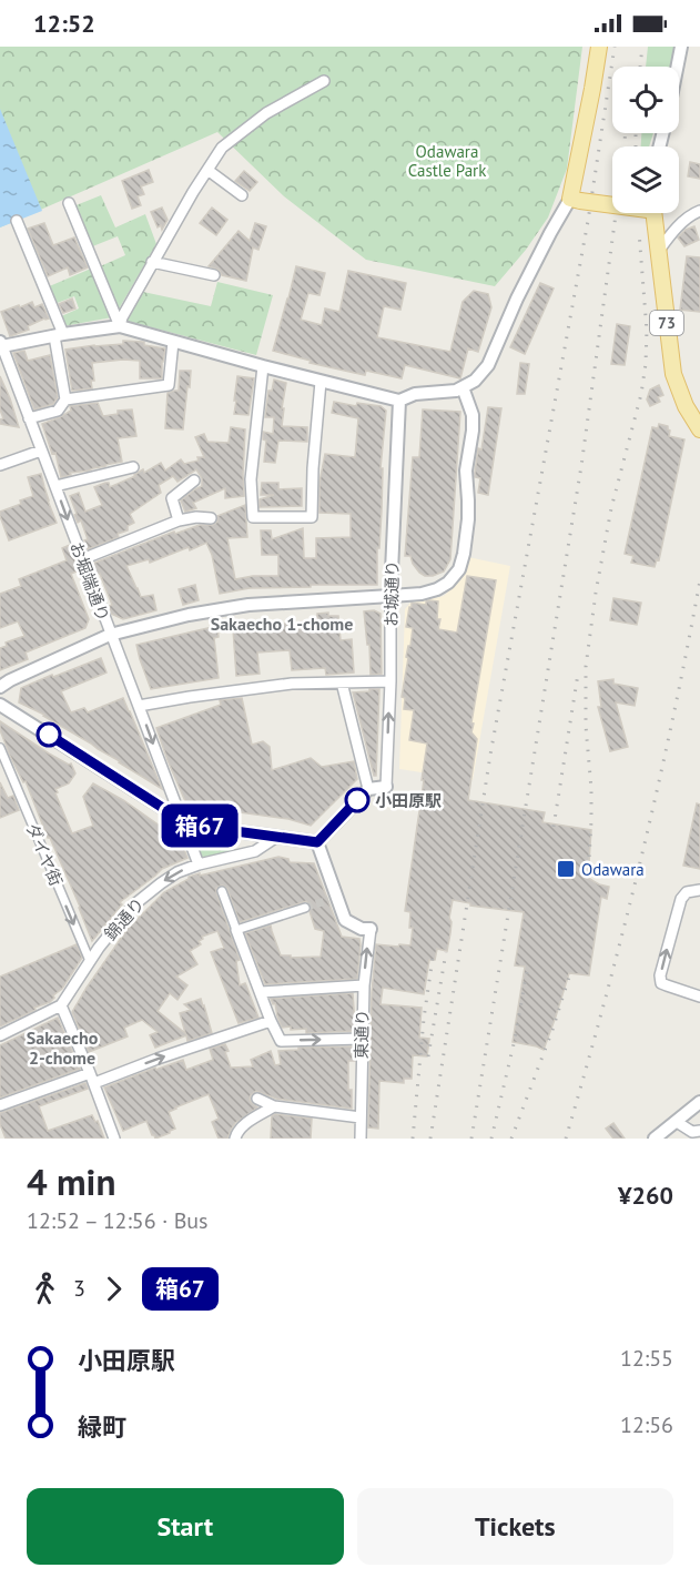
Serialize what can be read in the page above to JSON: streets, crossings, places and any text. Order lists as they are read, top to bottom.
{
  "streets": {
    "main road": ["73"],
    "street": [
      "お堀端通り",
      "お城通り",
      "ダイヤ街",
      "錦通り",
      "東通り"
    ]
  },
  "crossings": [
    ["お堀端通り", "錦通り"],
    ["ダイヤ街", "錦通り"]
  ],
  "one_way": ["お堀端通り", "ダイヤ街", "錦通り"],
  "districts": ["Sakaecho 1-chome", "Sakaecho 2-chome"],
  "parks": ["Odawara Castle Park"],
  "places": {
    "other": ["小田原駅"],
    "transit": ["Odawara"]
  },
  "lines": ["bus line 箱67"],
  "page": {
    "status": "12:52",
    "on_map": "箱67",
    "heading": ["4 min", "12:52 – 12:56 · Bus", "¥260"],
    "legs": ["3", "箱67"],
    "list": [
      {
        "name": "小田原駅",
        "value": "12:55"
      },
      {
        "name": "緑町",
        "value": "12:56"
      }
    ],
    "buttons": ["Start", "Tickets"]
  }
}
